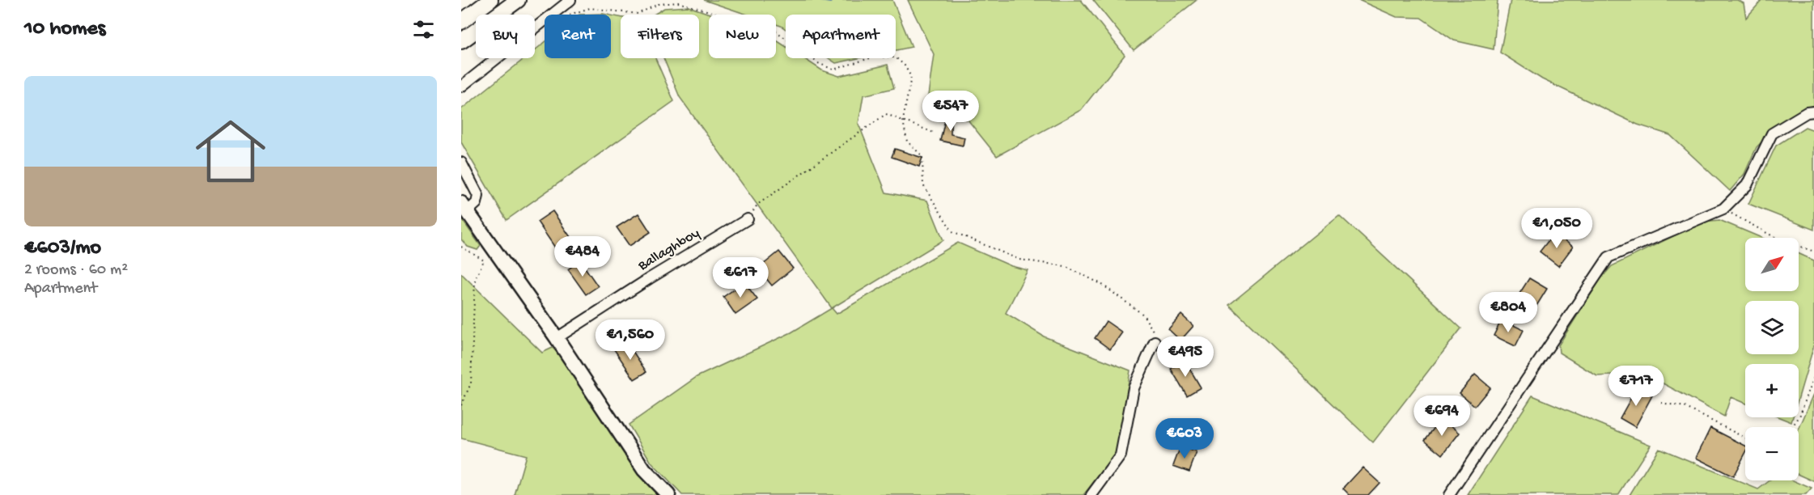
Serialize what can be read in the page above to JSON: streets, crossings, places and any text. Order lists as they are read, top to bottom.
{
  "streets": {
    "street": ["Ballaghboy"]
  },
  "north": "top right",
  "page": {
    "heading": "10 homes",
    "chip": [
      "Buy",
      "Rent",
      "Filters",
      "New",
      "Apartment"
    ],
    "list": [
      {
        "name": "€603/mo",
        "note": "2 rooms · 60 m² · Apartment"
      }
    ],
    "price": [
      "€547",
      "€1,050",
      "€484",
      "€617",
      "€804",
      "€1,560",
      "€495",
      "€717",
      "€694",
      "€603"
    ],
    "map_buttons": ["+", "−"]
  }
}
